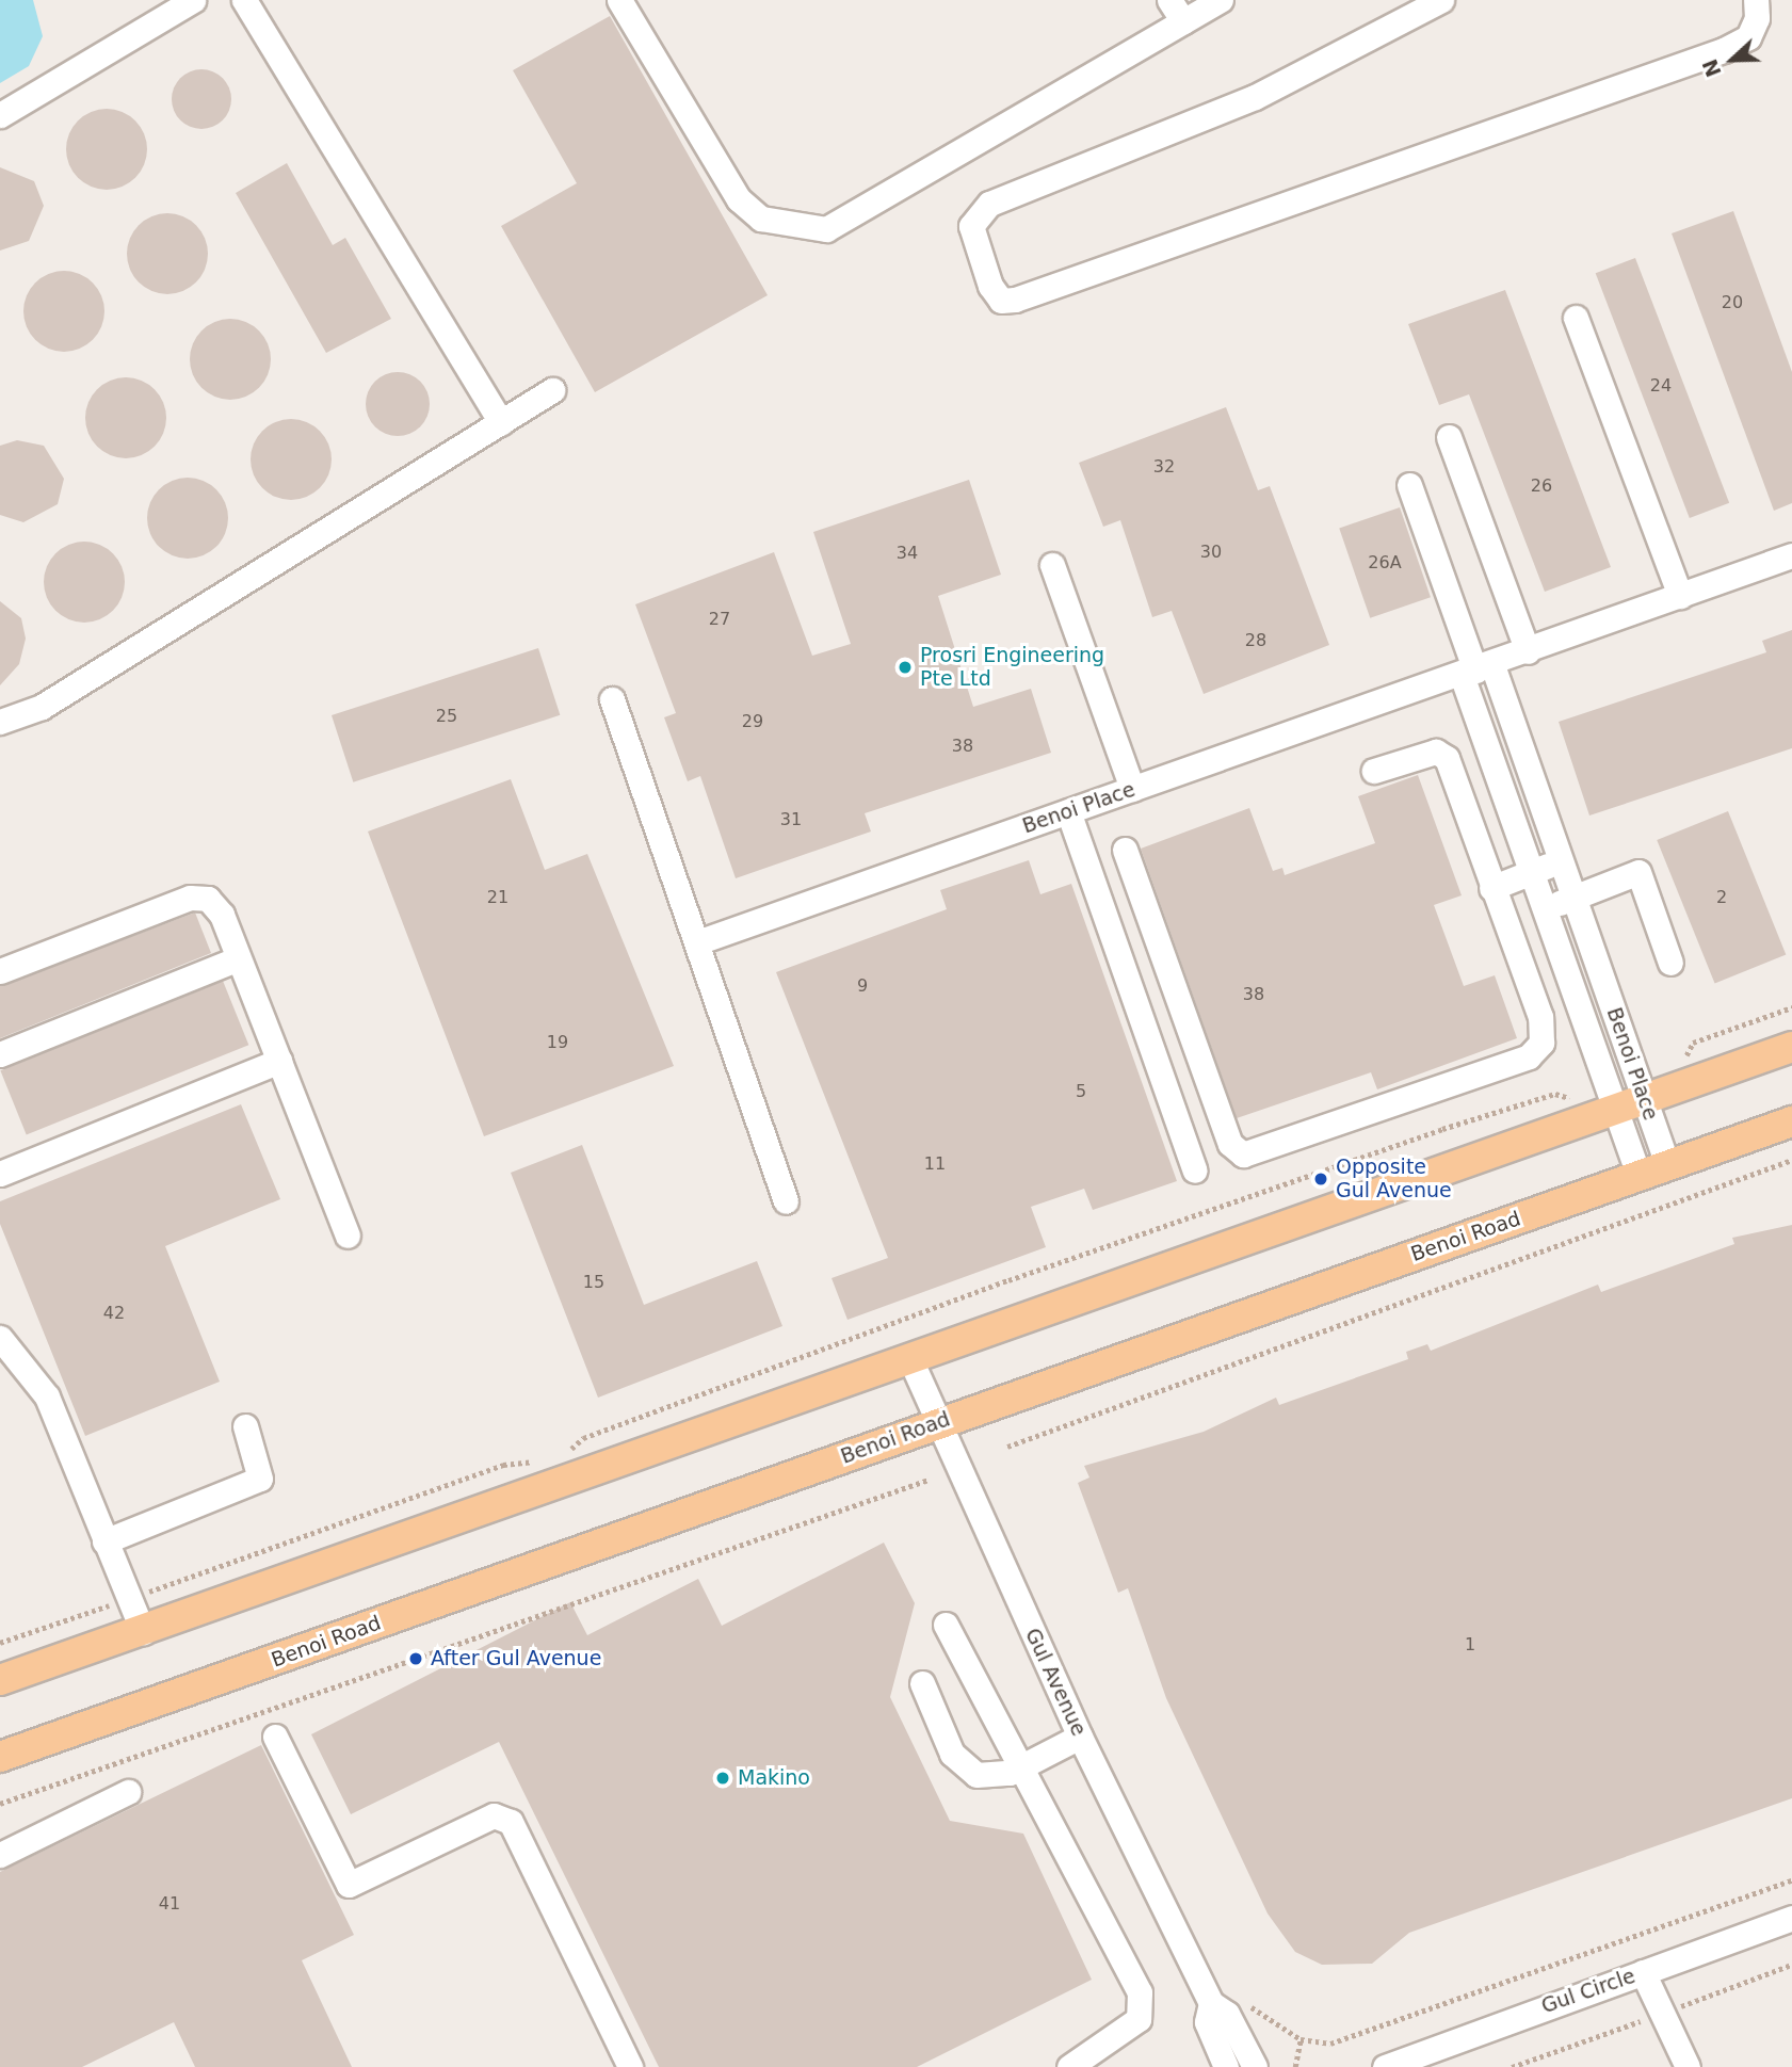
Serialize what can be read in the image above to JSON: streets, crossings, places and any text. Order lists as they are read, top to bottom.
{
  "streets": {
    "main road": ["Benoi Road"],
    "street": ["Benoi Place", "Gul Avenue", "Gul Circle"]
  },
  "crossings": [
    ["Benoi Place", "Benoi Road"],
    ["Benoi Road", "Gul Avenue"]
  ],
  "places": [
    "Prosri Engineering Pte Ltd",
    "Opposite Gul Avenue",
    "After Gul Avenue",
    "Makino"
  ],
  "house_numbers": [
    "20",
    "24",
    "32",
    "26",
    "30",
    "34",
    "26A",
    "27",
    "28",
    "25",
    "29",
    "38",
    "31",
    "21",
    "2",
    "9",
    "38",
    "19",
    "5",
    "11",
    "15",
    "42",
    "1",
    "41"
  ],
  "north": "left"
}
